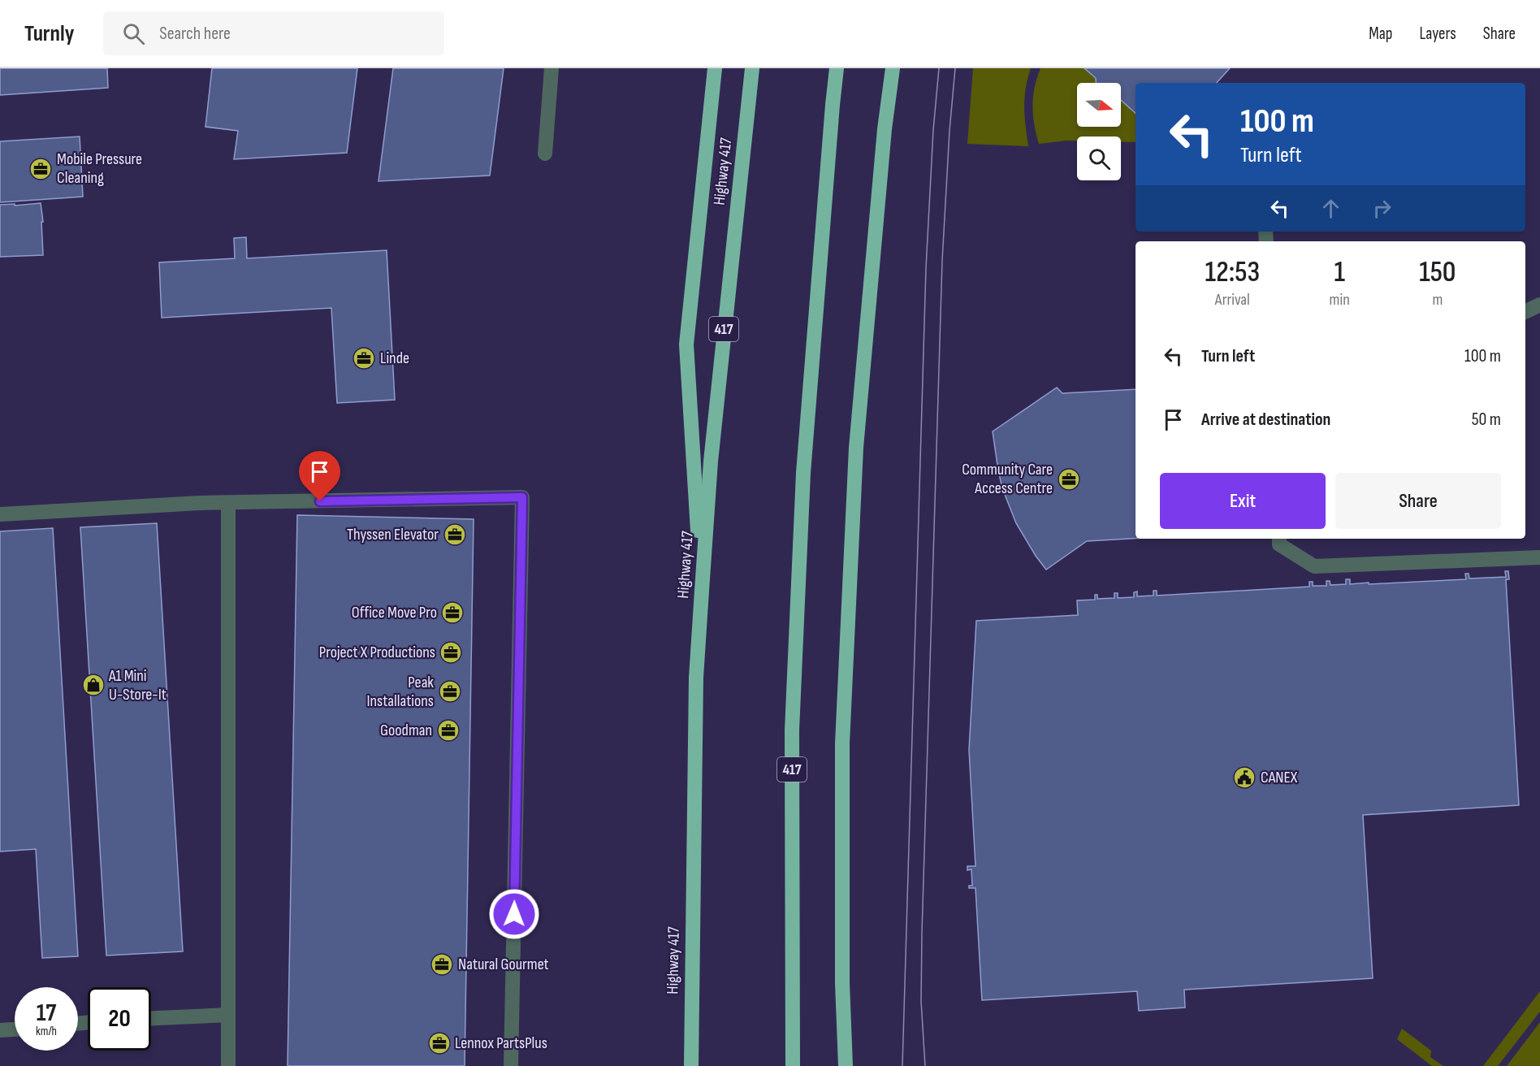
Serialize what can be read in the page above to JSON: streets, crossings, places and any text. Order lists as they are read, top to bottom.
{
  "streets": {
    "highway": ["Highway 417", "417"]
  },
  "places": {
    "office": [
      "Mobile Pressure Cleaning",
      "Linde",
      "Community Care Access Centre",
      "Thyssen Elevator",
      "Office Move Pro",
      "Project X Productions",
      "Peak Installations",
      "Goodman",
      "Natural Gourmet",
      "Lennox PartsPlus"
    ],
    "shop": ["A1 Mini U-Store-It"],
    "public building": ["CANEX"]
  },
  "north": "right",
  "page": {
    "header": "Turnly",
    "search": "Search here",
    "nav": ["Map", "Layers", "Share"],
    "turn": ["100 m", "Turn left"],
    "eta": [
      "12:53",
      "Arrival",
      "1",
      "min",
      "150",
      "m"
    ],
    "list": [
      {
        "name": "Turn left",
        "value": "100 m"
      },
      {
        "name": "Arrive at destination",
        "value": "50 m"
      }
    ],
    "buttons": ["Exit", "Share"],
    "speed": "17 km/h",
    "limit": "20"
  }
}
